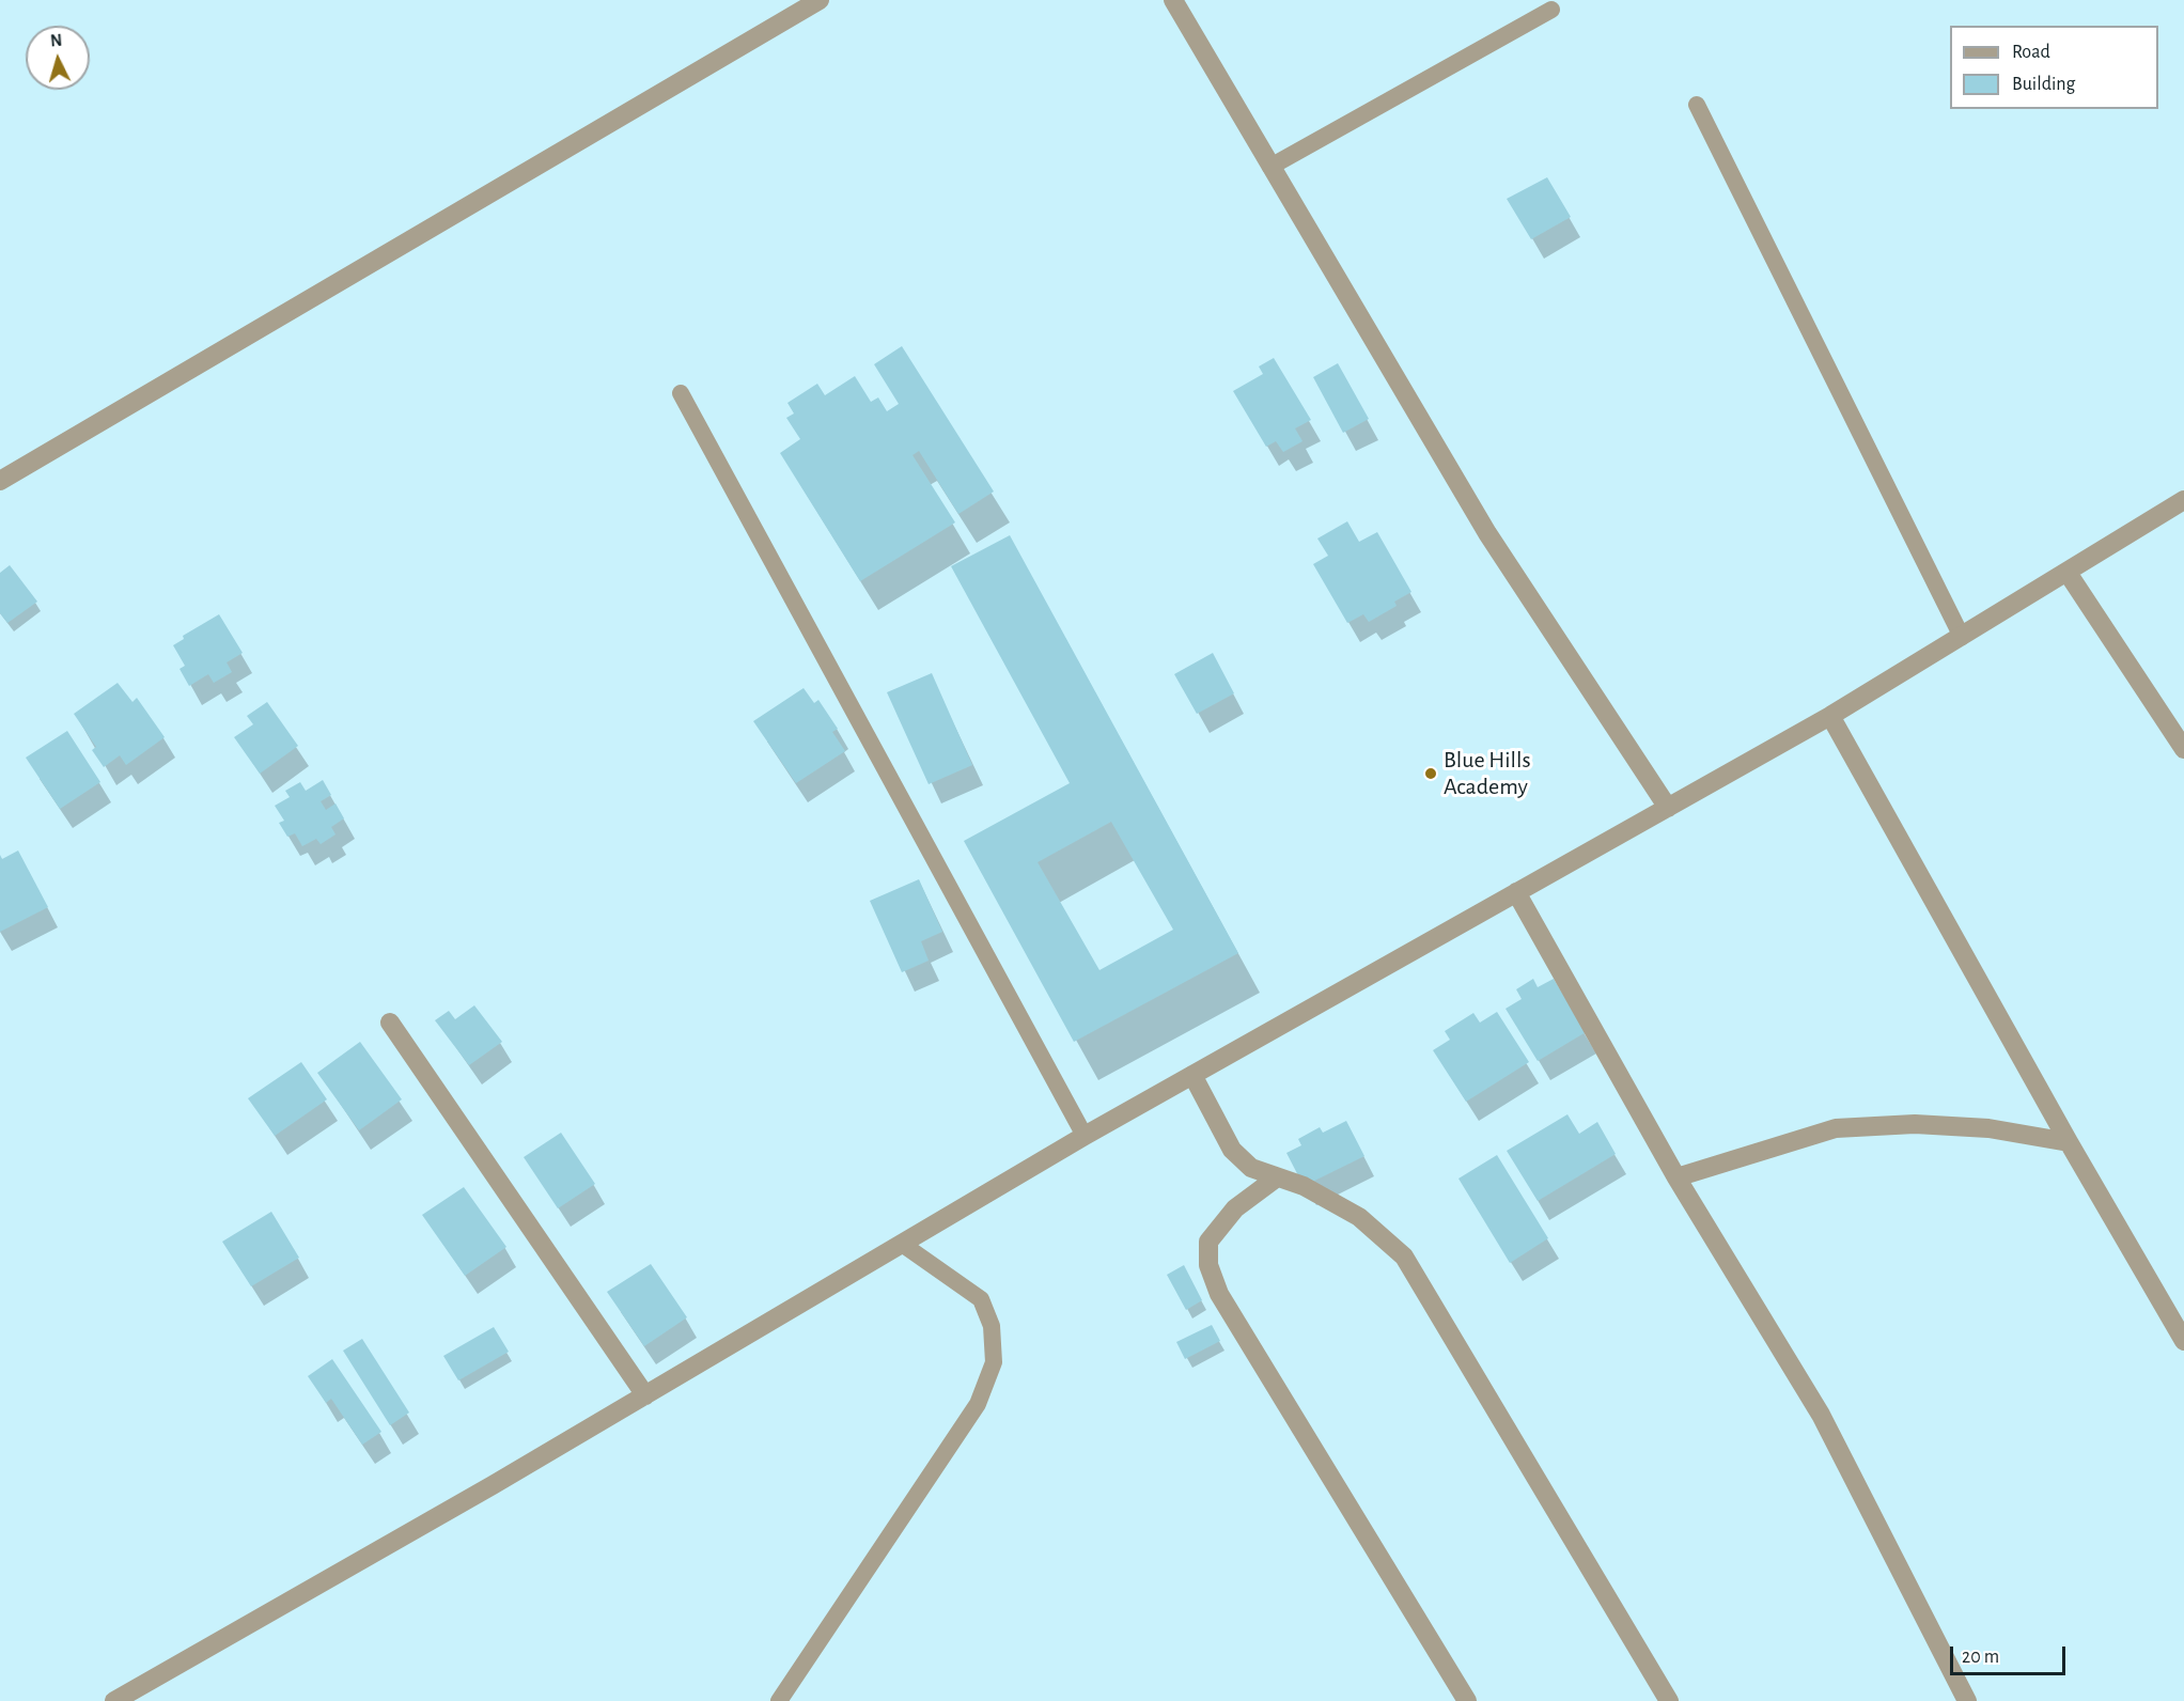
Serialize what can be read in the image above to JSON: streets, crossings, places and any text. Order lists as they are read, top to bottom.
{
  "places": ["Blue Hills Academy"],
  "legend": ["Road", "Building"],
  "scale_bar": "20 m",
  "north": "top"
}
